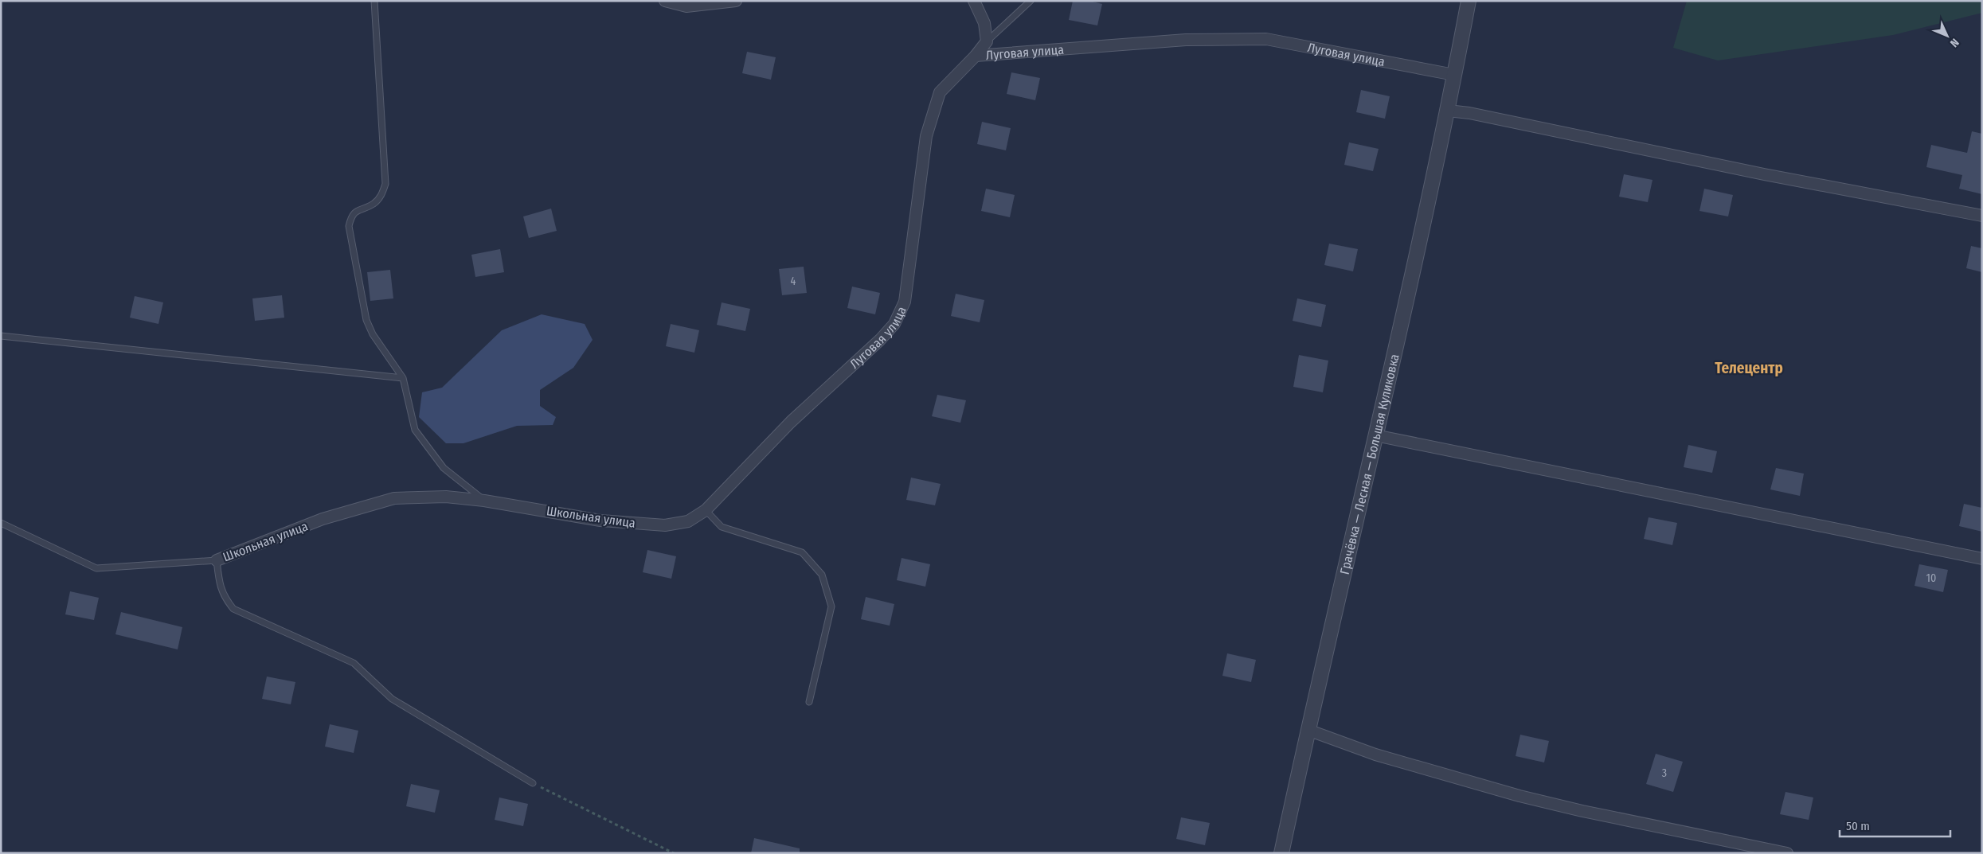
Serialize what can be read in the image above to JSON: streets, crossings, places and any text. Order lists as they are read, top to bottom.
{
  "streets": {
    "street": ["Луговая улица", "Грачёвка — Лесная — Большая Куликовка", "Школьная улица"]
  },
  "crossings": [
    ["Луговая улица", "Грачёвка — Лесная — Большая Куликовка"],
    ["Луговая улица", "Школьная улица"]
  ],
  "districts": ["Телецентр"],
  "house_numbers": ["4", "10", "3"],
  "scale_bar": "50 m",
  "north": "bottom right"
}
